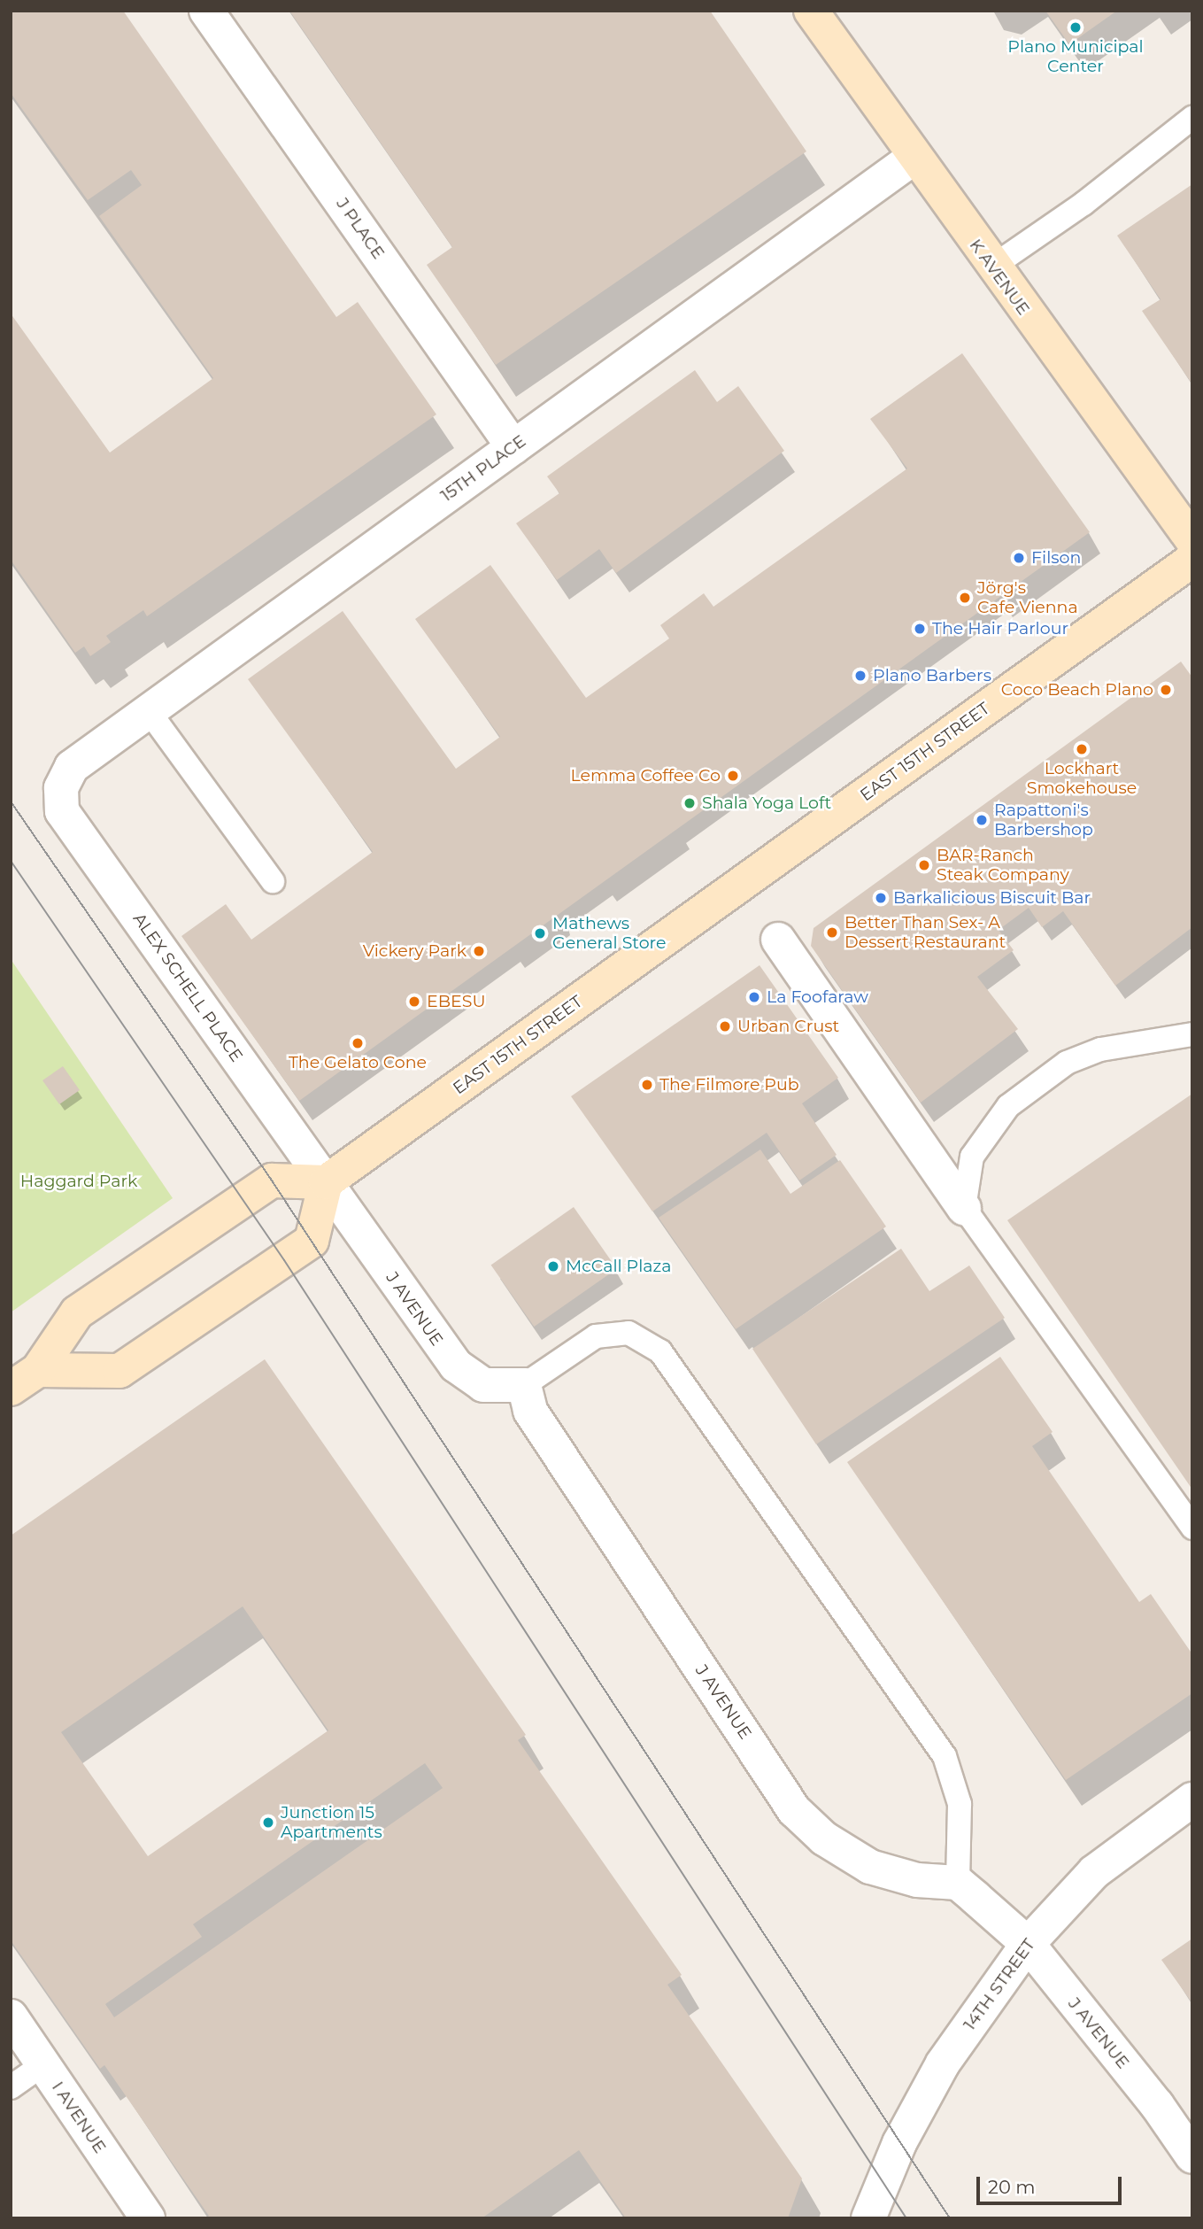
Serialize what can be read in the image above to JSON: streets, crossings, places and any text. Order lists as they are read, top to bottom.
{
  "streets": {
    "main road": ["K AVENUE", "EAST 15TH STREET"],
    "street": [
      "J PLACE",
      "15TH PLACE",
      "ALEX SCHELL PLACE",
      "J AVENUE",
      "14TH STREET",
      "I AVENUE"
    ]
  },
  "crossings": [
    ["J PLACE", "15TH PLACE"],
    ["K AVENUE", "15TH PLACE"],
    ["15TH PLACE", "ALEX SCHELL PLACE"],
    ["EAST 15TH STREET", "ALEX SCHELL PLACE"],
    ["EAST 15TH STREET", "J AVENUE"],
    ["ALEX SCHELL PLACE", "J AVENUE"],
    ["J AVENUE", "14TH STREET"]
  ],
  "parks": ["Haggard Park"],
  "places": [
    "Plano Municipal Center",
    "Filson",
    "Jörg's Cafe Vienna",
    "The Hair Parlour",
    "Plano Barbers",
    "Coco Beach Plano",
    "Lockhart Smokehouse",
    "Lemma Coffee Co",
    "Shala Yoga Loft",
    "Rapattoni's Barbershop",
    "BAR-Ranch Steak Company",
    "Barkalicious Biscuit Bar",
    "Better Than Sex- A Dessert Restaurant",
    "Mathews General Store",
    "Vickery Park",
    "La Foofaraw",
    "EBESU",
    "Urban Crust",
    "The Gelato Cone",
    "The Filmore Pub",
    "McCall Plaza",
    "Junction 15 Apartments"
  ],
  "scale_bar": "20 m"
}
